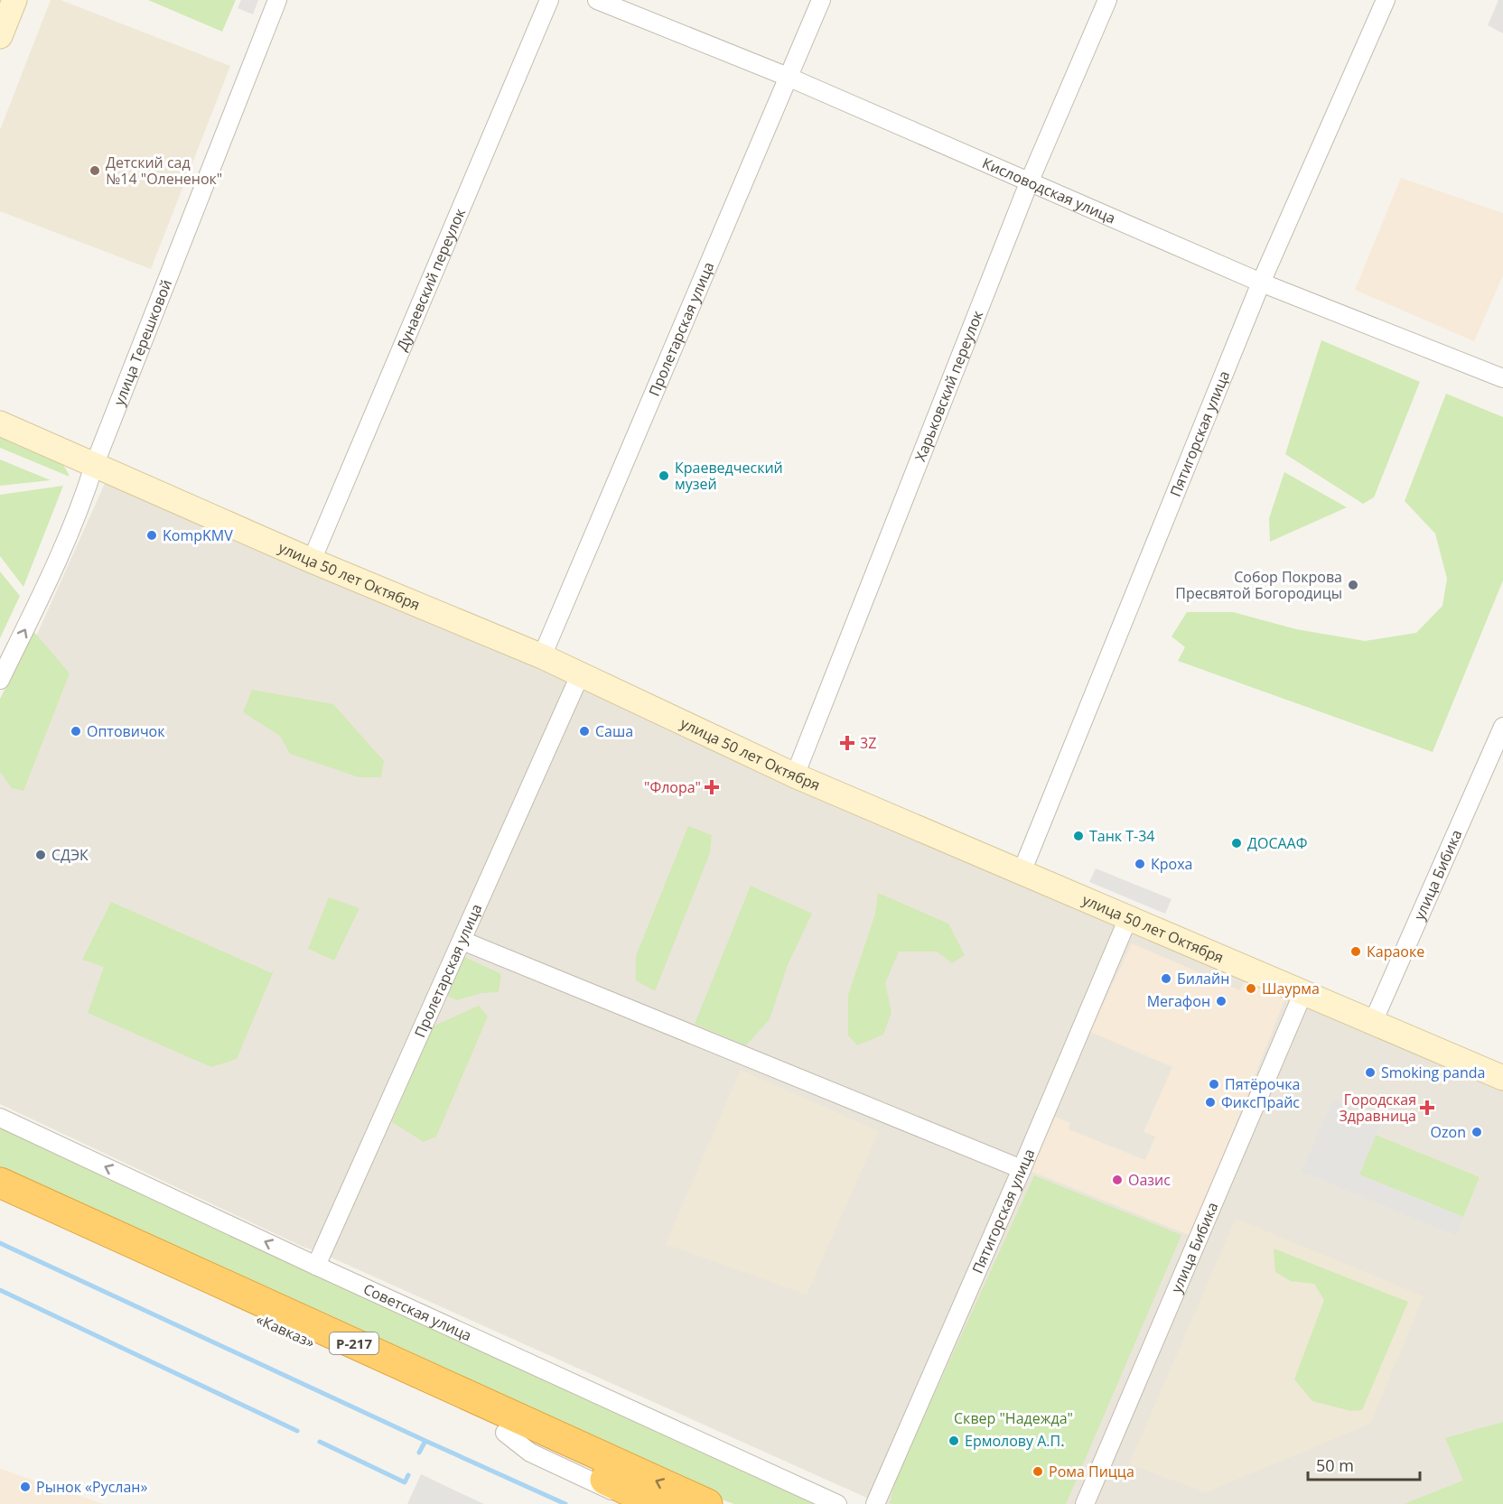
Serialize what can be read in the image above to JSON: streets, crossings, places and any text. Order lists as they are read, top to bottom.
{
  "streets": {
    "highway": ["«Кавказ»", "Р-217"],
    "main road": ["улица 50 лет Октября"],
    "street": [
      "Кисловодская улица",
      "Дунаевский переулок",
      "Пролетарская улица",
      "улица Терешковой",
      "Харьковский переулок",
      "Пятигорская улица",
      "улица Бибика",
      "Советская улица"
    ]
  },
  "crossings": [
    ["Кисловодская улица", "Пролетарская улица"],
    ["Кисловодская улица", "Харьковский переулок"],
    ["Кисловодская улица", "Пятигорская улица"],
    ["Дунаевский переулок", "улица 50 лет Октября"],
    ["Пролетарская улица", "улица 50 лет Октября"],
    ["Пролетарская улица", "Советская улица"],
    ["улица Терешковой", "улица 50 лет Октября"],
    ["Харьковский переулок", "улица 50 лет Октября"],
    ["Пятигорская улица", "улица 50 лет Октября"],
    ["улица 50 лет Октября", "улица Бибика"]
  ],
  "one_way": ["Советская улица"],
  "parks": ["Сквер \"Надежда\""],
  "places": {
    "other": [
      "Детский сад №14 \"Олененок\"",
      "Краеведческий музей",
      "KompKMV",
      "Собор Покрова Пресвятой Богородицы",
      "Оптовичок",
      "Саша",
      "Танк Т-34",
      "ДОСААФ",
      "СДЭК",
      "Кроха",
      "Караоке",
      "Билайн",
      "Шаурма",
      "Мегафон",
      "Smoking panda",
      "Пятёрочка",
      "ФиксПрайс",
      "Ozon",
      "Оазис",
      "Ермолову А.П.",
      "Рома Пицца",
      "Рынок «Руслан»"
    ],
    "health": ["3Z", "\"Флора\"", "Городская Здравница"]
  },
  "scale_bar": "50 m"
}
